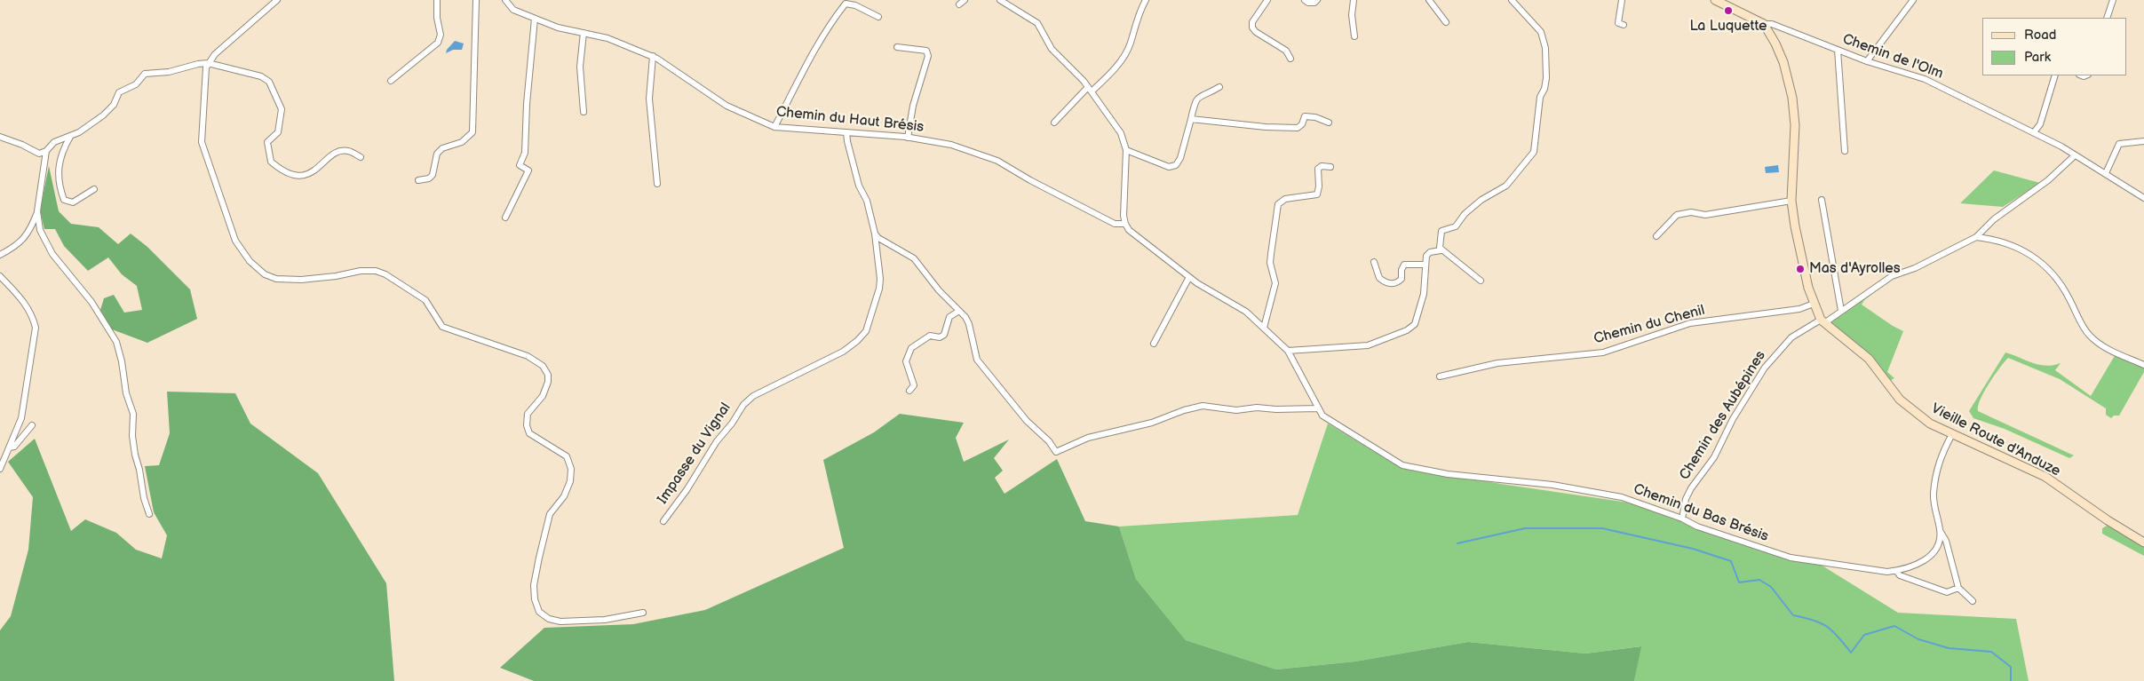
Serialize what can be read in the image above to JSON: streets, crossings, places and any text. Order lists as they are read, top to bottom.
{
  "streets": {
    "street": [
      "Chemin de l'Olm",
      "Chemin du Haut Brésis",
      "Chemin du Chenil",
      "Chemin des Aubépines",
      "Vieille Route d'Anduze",
      "Impasse du Vignal",
      "Chemin du Bas Brésis"
    ]
  },
  "crossings": [
    ["Chemin de l'Olm", "Chemin des Aubépines"],
    ["Chemin de l'Olm", "Vieille Route d'Anduze"],
    ["Chemin du Haut Brésis", "Impasse du Vignal"],
    ["Chemin du Haut Brésis", "Chemin du Bas Brésis"],
    ["Chemin du Chenil", "Vieille Route d'Anduze"],
    ["Chemin des Aubépines", "Vieille Route d'Anduze"],
    ["Chemin des Aubépines", "Chemin du Bas Brésis"],
    ["Vieille Route d'Anduze", "Chemin du Bas Brésis"]
  ],
  "places": ["La Luquette", "Mas d'Ayrolles"],
  "legend": ["Road", "Park"]
}
